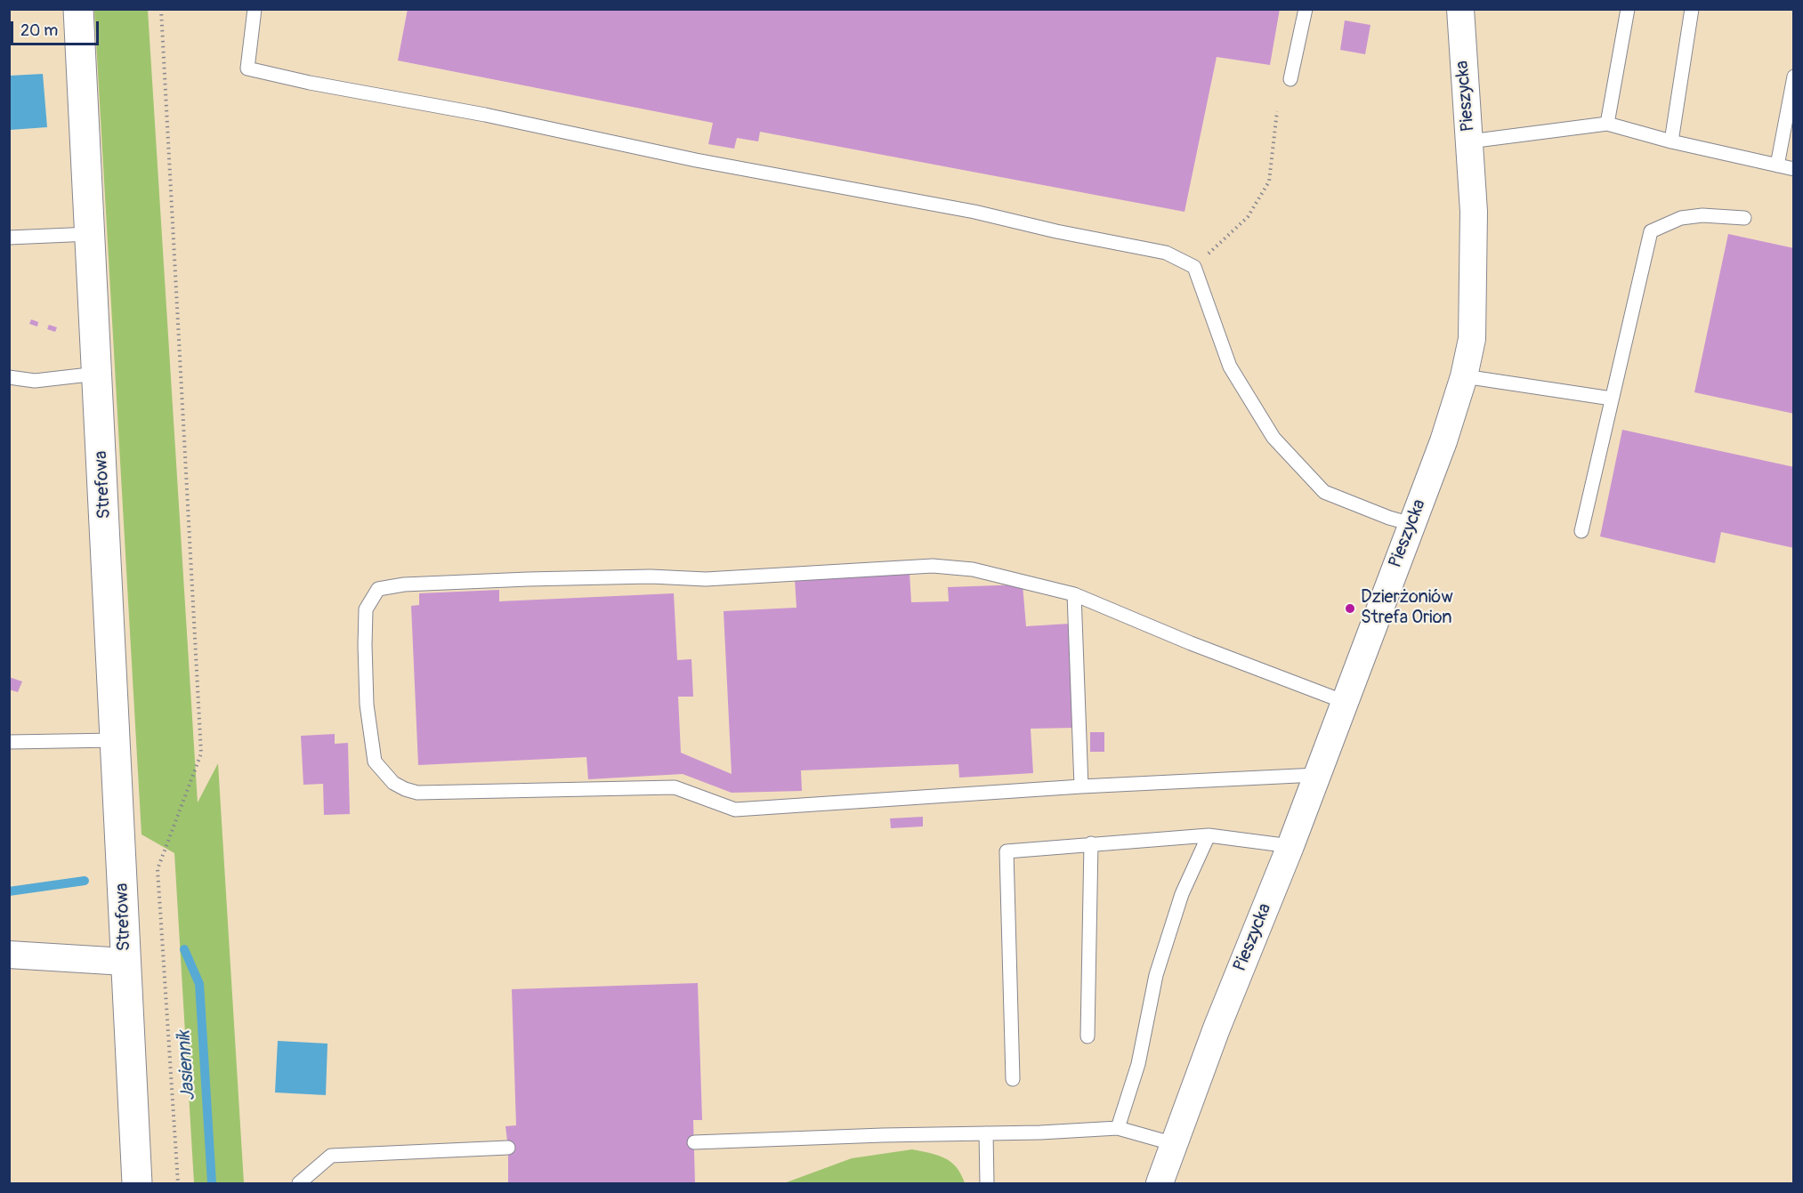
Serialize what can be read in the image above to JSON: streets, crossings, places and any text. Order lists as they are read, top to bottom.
{
  "streets": {
    "street": ["Pieszycka", "Strefowa"]
  },
  "water": ["Jasiennik"],
  "places": ["Dzierżoniów Strefa Orion"],
  "scale_bar": "20 m"
}
